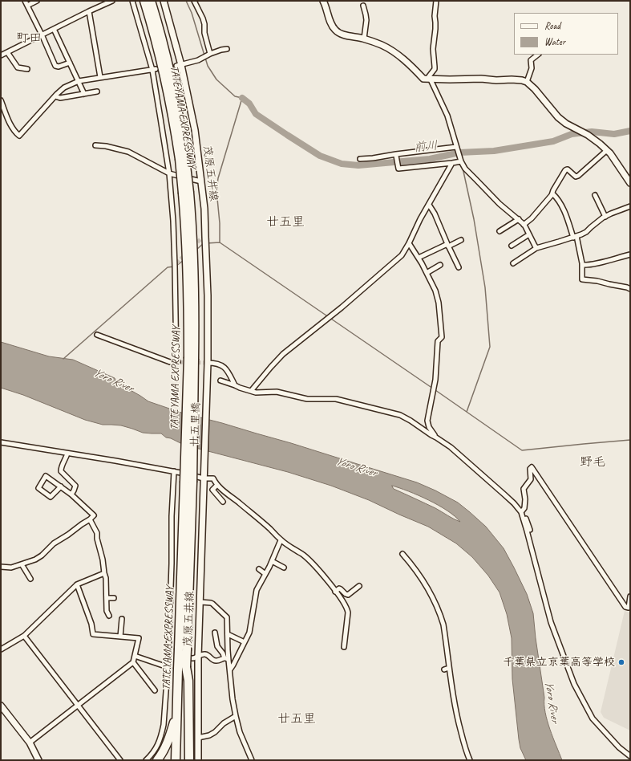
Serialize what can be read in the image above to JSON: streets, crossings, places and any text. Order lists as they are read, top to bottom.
{
  "streets": {
    "highway": ["TATEYAMA EXPRESSWAY"],
    "main road": ["茂原五井線", "廿五里橋"]
  },
  "crossings": [
    ["茂原五井線", "廿五里橋"]
  ],
  "districts": [
    "町田",
    "廿五里",
    "野毛",
    "廿五里"
  ],
  "water": ["前川", "Yoro River"],
  "places": ["千葉県立京葉高等学校"],
  "legend": ["Road", "Water"]
}
